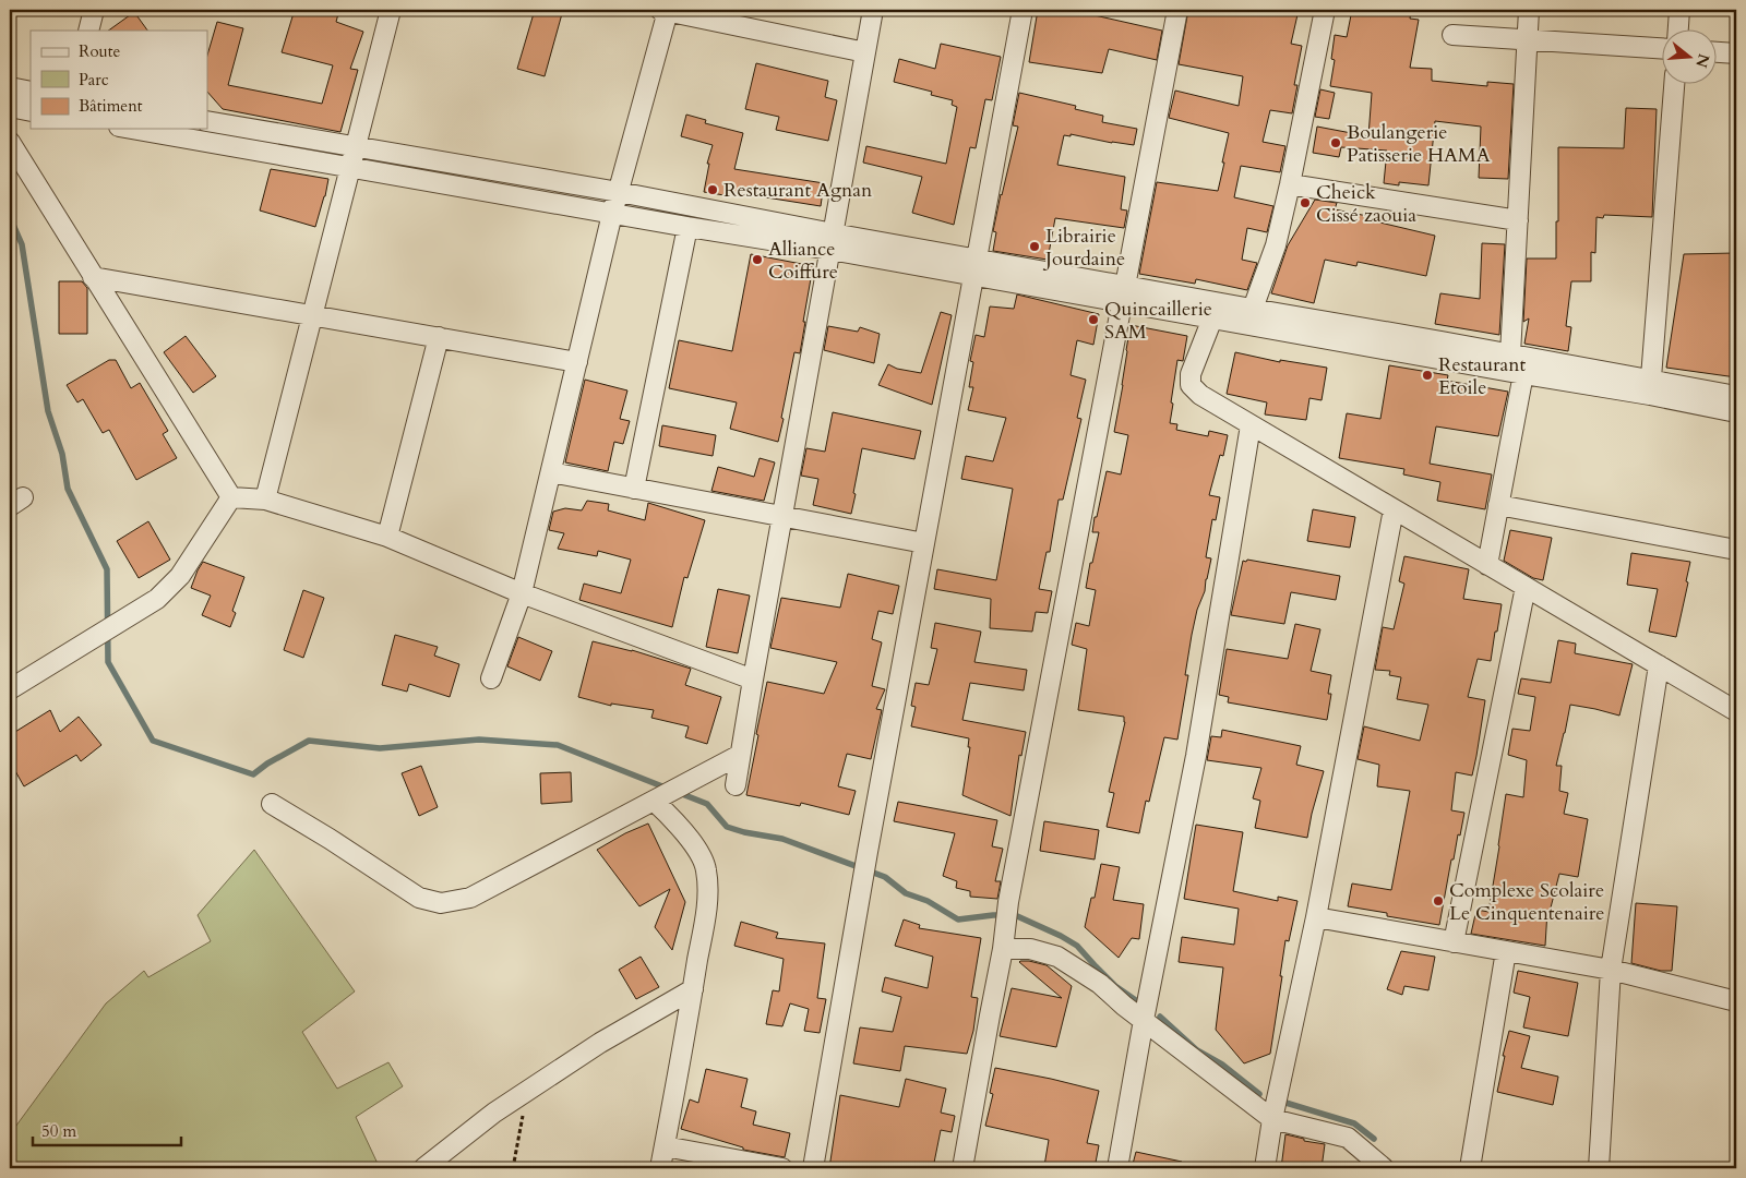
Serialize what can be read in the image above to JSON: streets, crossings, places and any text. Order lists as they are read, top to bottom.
{
  "places": [
    "Boulangerie Patisserie HAMA",
    "Restaurant Agnan",
    "Cheick Cissé zaouia",
    "Librairie Jourdaine",
    "Alliance Coiffure",
    "Quincaillerie SAM",
    "Restaurant Etoile",
    "Complexe Scolaire Le Cinquentenaire"
  ],
  "legend": ["Route", "Parc", "Bâtiment"],
  "scale_bar": "50 m",
  "north": "right"
}
